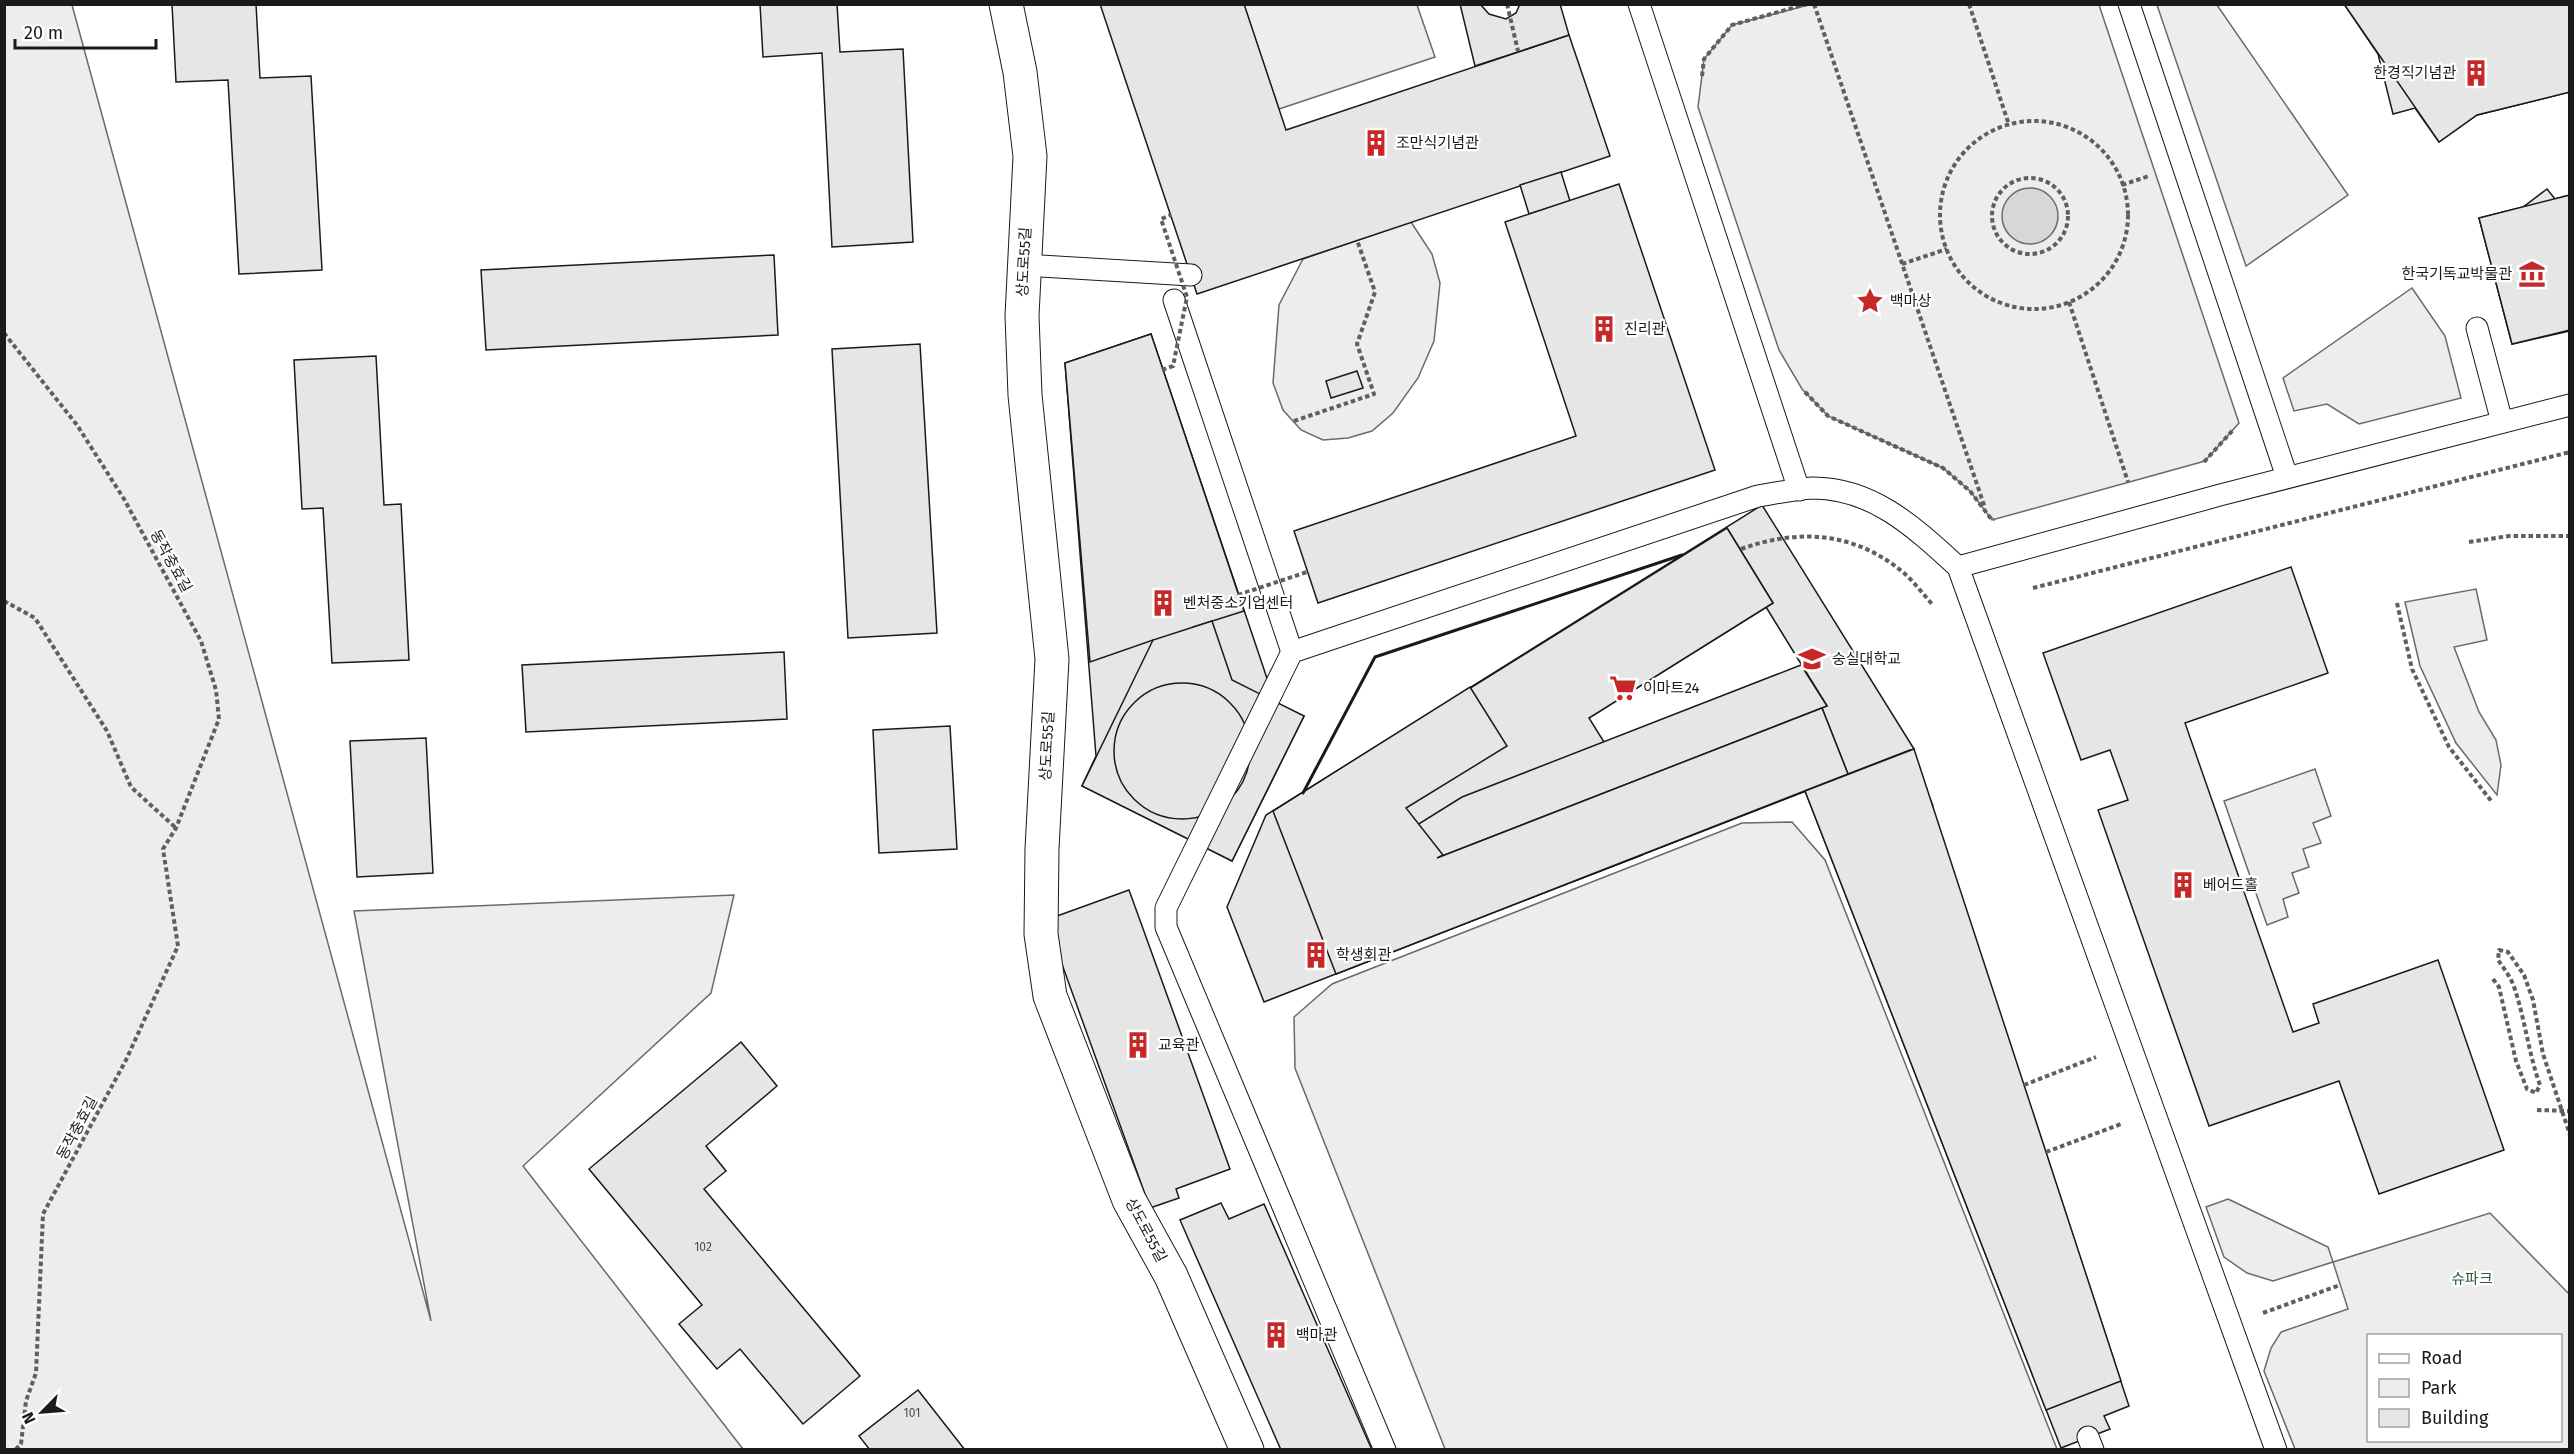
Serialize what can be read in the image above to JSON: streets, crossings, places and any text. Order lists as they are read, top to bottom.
{
  "streets": {
    "street": ["상도로55길"],
    "path": ["동작충효길"]
  },
  "parks": ["슈파크"],
  "places": {
    "building": [
      "한경직기념관",
      "조만식기념관",
      "진리관",
      "벤처중소기업센터",
      "베어드홀",
      "학생회관",
      "교육관",
      "백마관"
    ],
    "museum": ["한국기독교박물관"],
    "place": ["백마상"],
    "school or university": ["숭실대학교"],
    "supermarket": ["이마트24"]
  },
  "house_numbers": ["102", "101"],
  "legend": ["Road", "Park", "Building"],
  "scale_bar": "20 m",
  "north": "bottom left"
}
